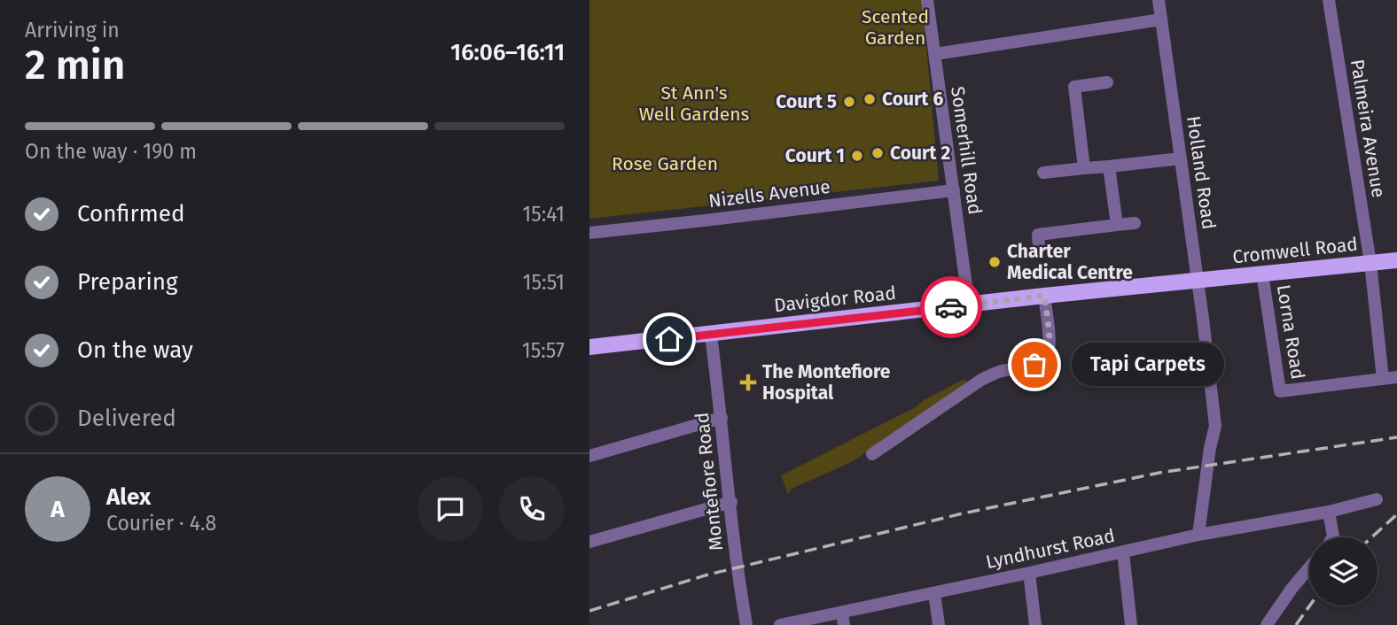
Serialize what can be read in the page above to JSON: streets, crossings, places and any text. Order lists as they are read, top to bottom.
{
  "streets": {
    "main road": ["Cromwell Road", "Davigdor Road"],
    "street": [
      "Palmeira Avenue",
      "Somerhill Road",
      "Holland Road",
      "Nizells Avenue",
      "Lorna Road",
      "Montefiore Road",
      "Lyndhurst Road"
    ]
  },
  "crossings": [
    ["Palmeira Avenue", "Cromwell Road"],
    ["Palmeira Avenue", "Lorna Road"],
    ["Somerhill Road", "Nizells Avenue"],
    ["Somerhill Road", "Davigdor Road"],
    ["Holland Road", "Cromwell Road"],
    ["Holland Road", "Davigdor Road"],
    ["Holland Road", "Lyndhurst Road"],
    ["Cromwell Road", "Davigdor Road"],
    ["Cromwell Road", "Lorna Road"],
    ["Davigdor Road", "Montefiore Road"]
  ],
  "parks": ["Scented Garden", "St Ann's Well Gardens", "Rose Garden"],
  "places": {
    "other": [
      "Court 6",
      "Court 5",
      "Court 2",
      "Court 1",
      "Charter Medical Centre",
      "Tapi Carpets"
    ],
    "health": ["The Montefiore Hospital"]
  },
  "page": {
    "heading": ["2 min", "Arriving in", "16:06–16:11"],
    "panel": ["Alex", "Courier · 4.8"],
    "bar": "On the way · 190 m",
    "list": [
      ["Confirmed", "15:41"],
      ["Preparing", "15:51"],
      ["On the way", "15:57"],
      "Delivered"
    ],
    "bubble": "Tapi Carpets",
    "round": "A"
  }
}
